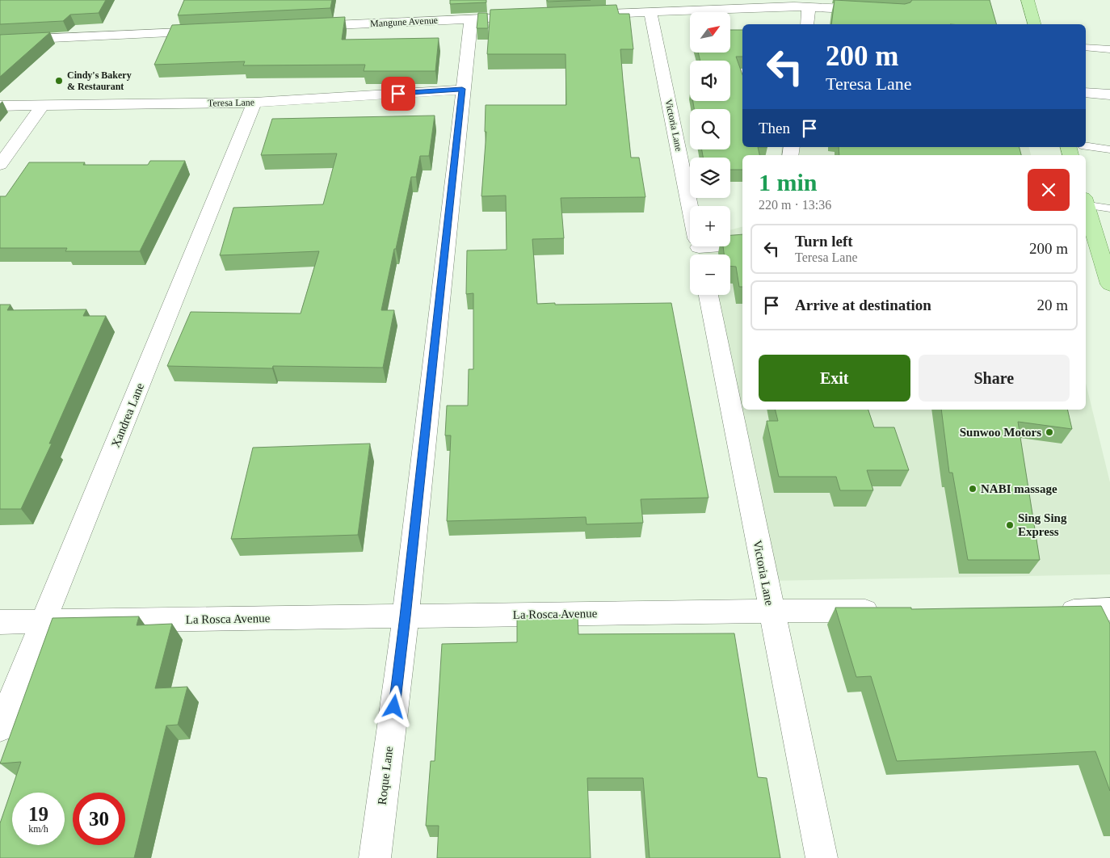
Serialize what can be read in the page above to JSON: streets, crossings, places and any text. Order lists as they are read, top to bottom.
{
  "streets": {
    "street": [
      "Mangune Avenue",
      "Teresa Lane",
      "Victoria Lane",
      "Xandrea Lane",
      "La Rosca Avenue",
      "Roque Lane"
    ]
  },
  "crossings": [
    ["Mangune Avenue", "Roque Lane"],
    ["Teresa Lane", "Xandrea Lane"],
    ["Teresa Lane", "Roque Lane"],
    ["Victoria Lane", "La Rosca Avenue"],
    ["Xandrea Lane", "La Rosca Avenue"],
    ["La Rosca Avenue", "Roque Lane"]
  ],
  "places": [
    "Cindy's Bakery & Restaurant",
    "Sunwoo Motors",
    "NABI massage",
    "Sing Sing Express"
  ],
  "north": "top right",
  "page": {
    "map_buttons": ["+", "−"],
    "turn": ["200 m", "Teresa Lane"],
    "then": "Then",
    "heading": ["1 min", "220 m · 13:36"],
    "list": [
      {
        "name": "Turn left",
        "note": "Teresa Lane",
        "value": "200 m"
      },
      {
        "name": "Arrive at destination",
        "value": "20 m"
      }
    ],
    "buttons": ["Exit", "Share"],
    "speed": "19 km/h",
    "limit": "30"
  }
}
